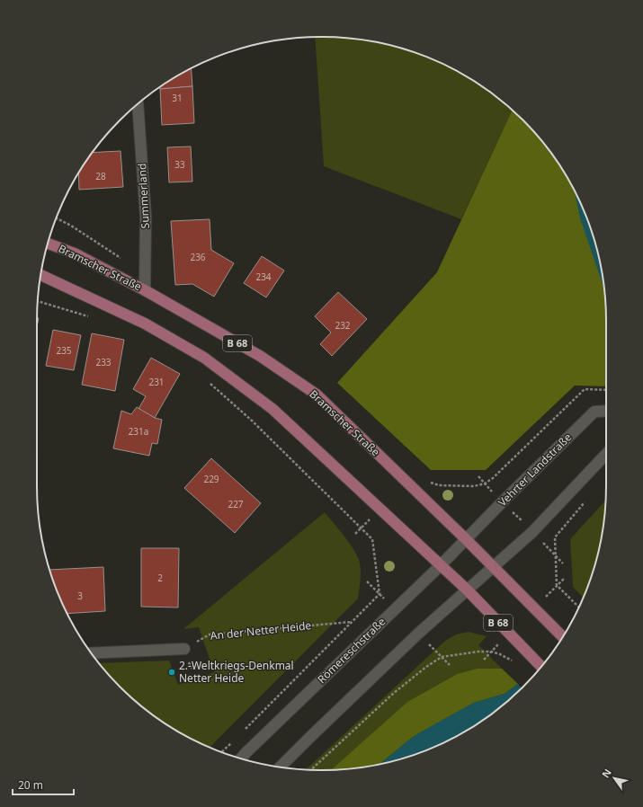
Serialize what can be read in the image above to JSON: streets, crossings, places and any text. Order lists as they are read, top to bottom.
{
  "streets": {
    "main road": [
      "Summerland",
      "Bramscher Straße",
      "B 68",
      "Vehrter Landstraße",
      "Römereschstraße"
    ],
    "path": ["An der Netter Heide"]
  },
  "crossings": [
    ["Summerland", "Bramscher Straße"],
    ["Bramscher Straße", "Vehrter Landstraße"],
    ["Bramscher Straße", "Römereschstraße"],
    ["B 68", "Römereschstraße"],
    ["Vehrter Landstraße", "Römereschstraße"]
  ],
  "places": ["2.-Weltkriegs-Denkmal Netter Heide"],
  "house_numbers": [
    "31",
    "33",
    "28",
    "236",
    "234",
    "232",
    "235",
    "233",
    "231",
    "231a",
    "229",
    "227",
    "2",
    "3"
  ],
  "scale_bar": "20 m",
  "north": "top left"
}
